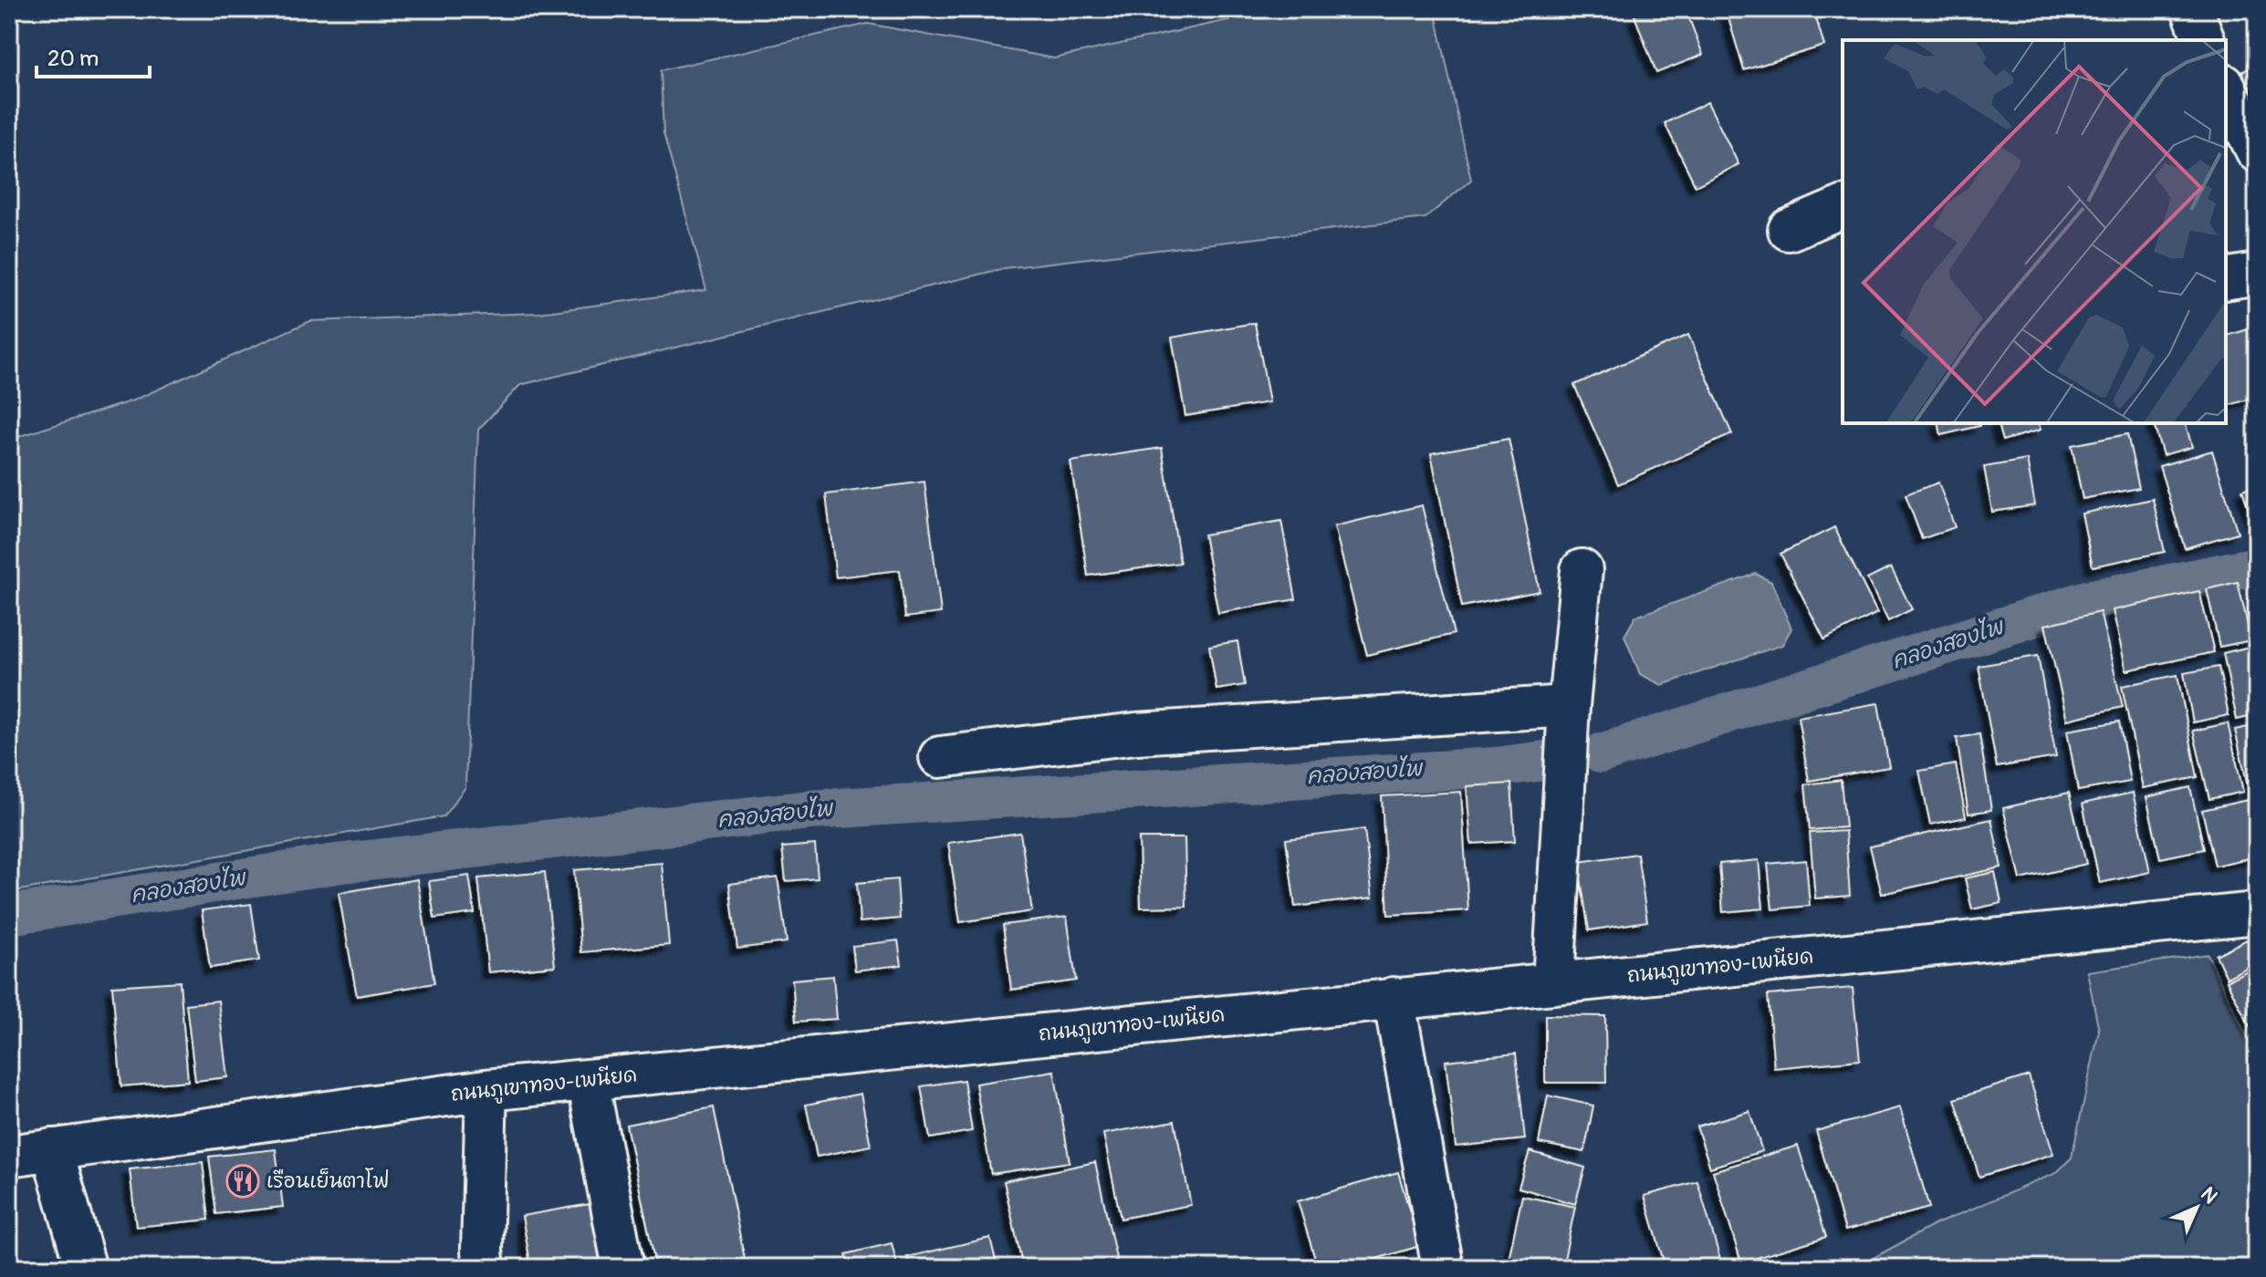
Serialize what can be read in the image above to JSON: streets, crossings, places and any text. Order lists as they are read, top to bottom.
{
  "streets": {
    "street": ["ถนนภูเขาทอง-เพนียด"]
  },
  "water": ["คลองสองไพ"],
  "places": {
    "restaurant": ["เรือนเย็นตาโฟ"]
  },
  "scale_bar": "20 m",
  "north": "top right"
}
